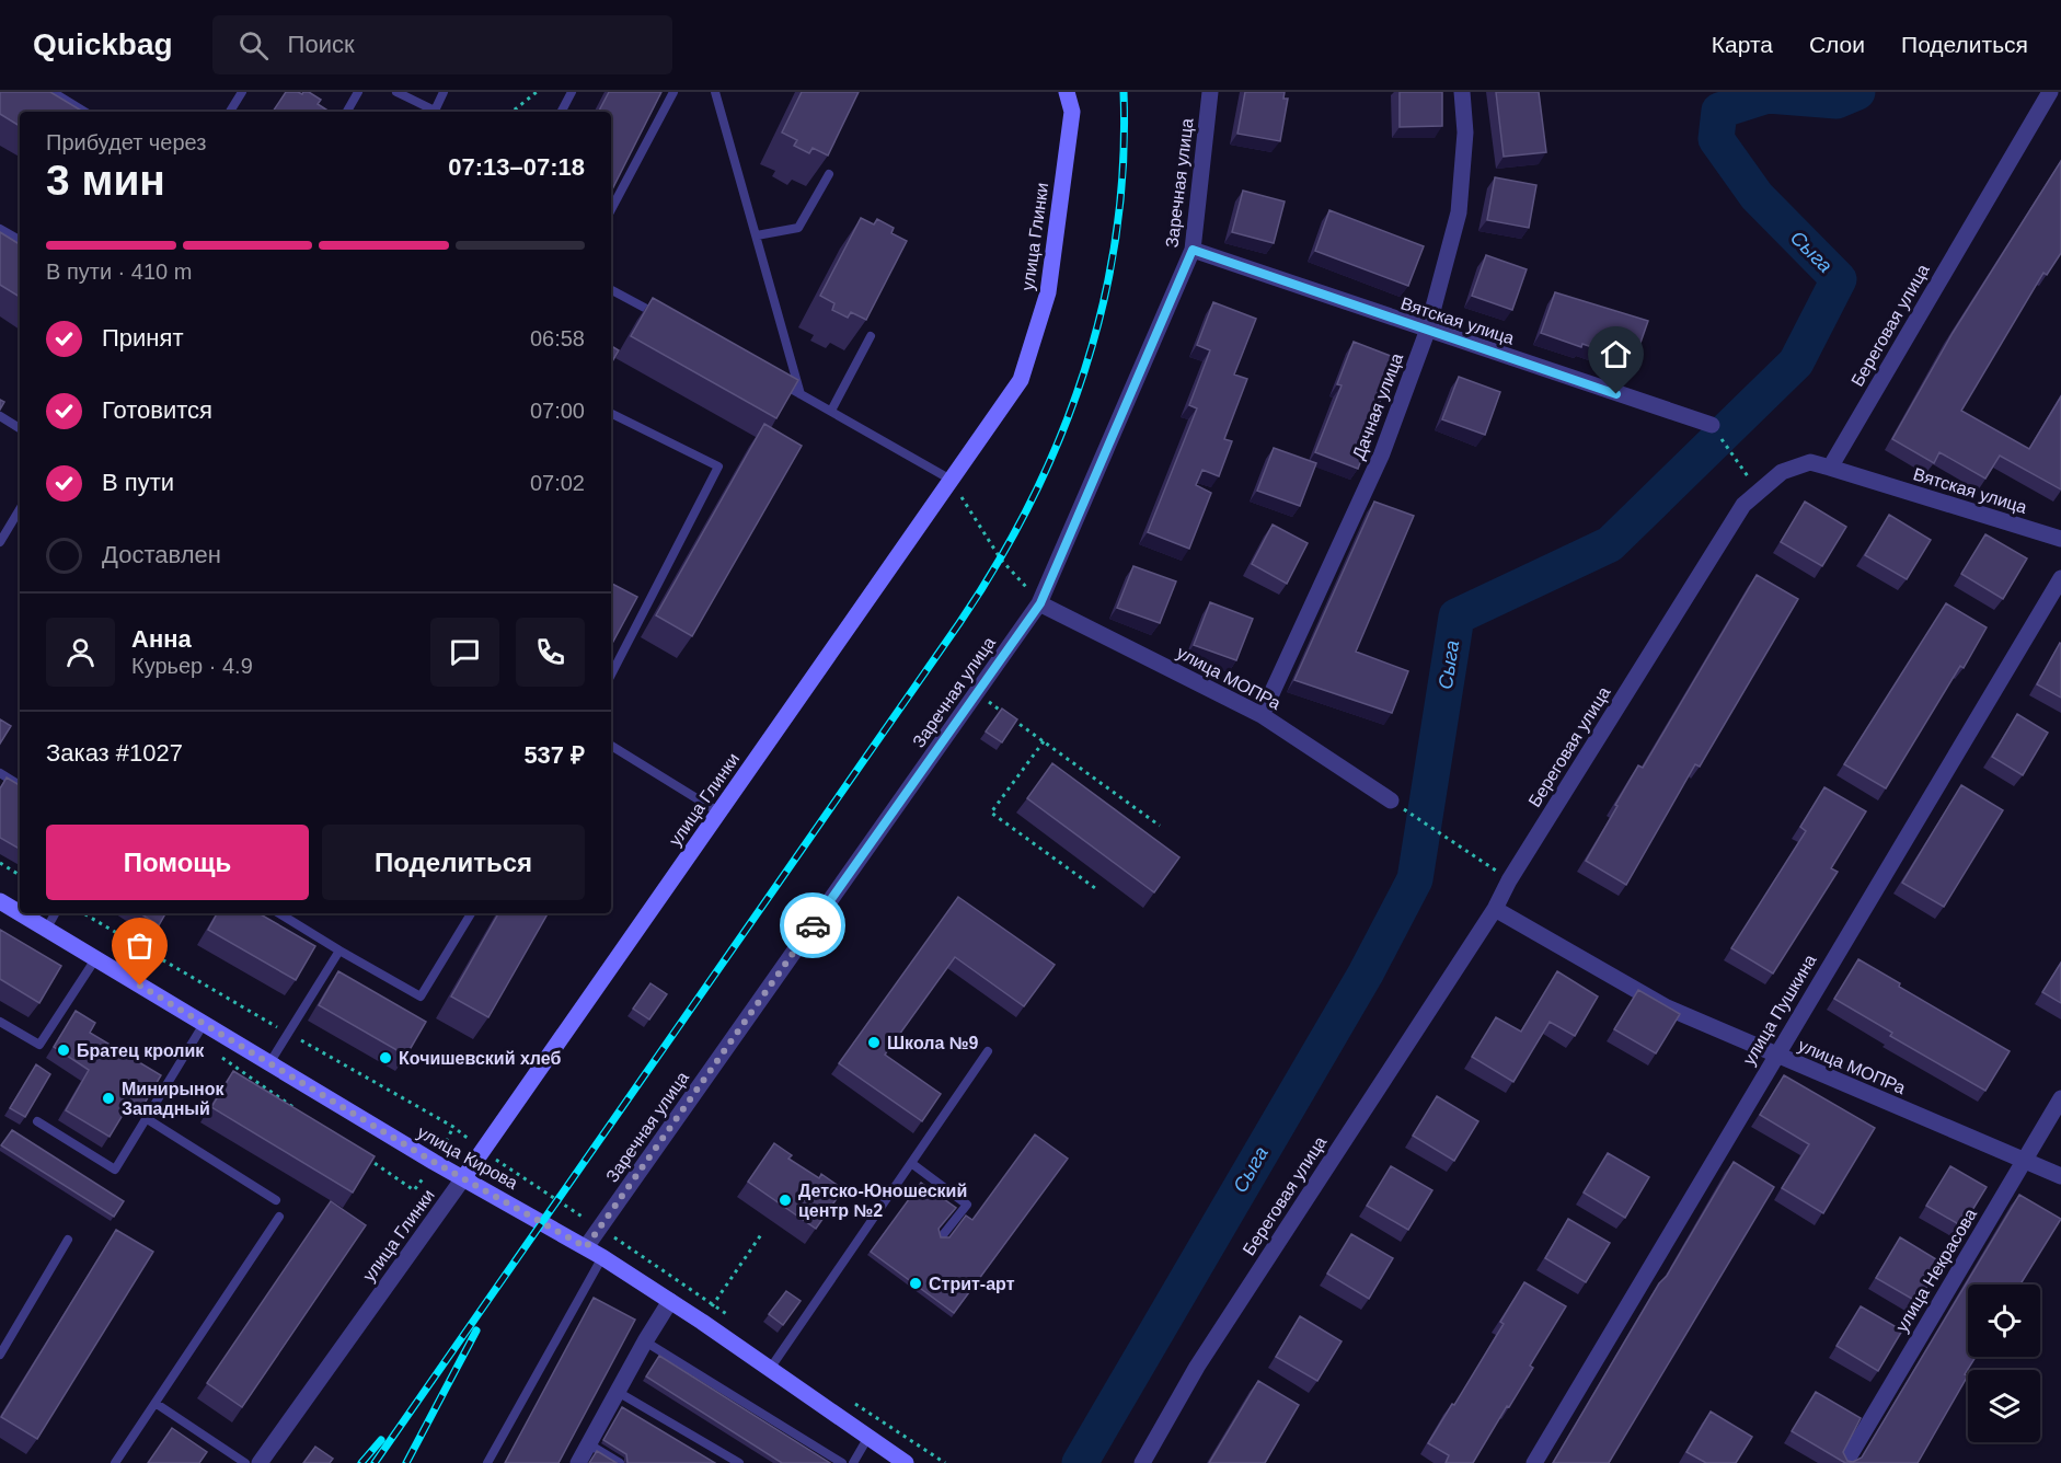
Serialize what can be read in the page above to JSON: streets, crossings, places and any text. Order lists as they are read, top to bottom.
{
  "streets": {
    "main road": ["улица Глинки", "улица Кирова"],
    "street": [
      "Заречная улица",
      "Вятская улица",
      "Береговая улица",
      "Дачная улица",
      "улица МОПРа",
      "улица Пушкина",
      "улица Некрасова"
    ]
  },
  "crossings": [
    ["Заречная улица", "Вятская улица"],
    ["Заречная улица", "улица МОПРа"],
    ["Заречная улица", "улица Кирова"],
    ["улица Глинки", "улица Кирова"],
    ["Вятская улица", "Береговая улица"],
    ["Вятская улица", "Дачная улица"],
    ["Береговая улица", "улица МОПРа"],
    ["Дачная улица", "улица МОПРа"],
    ["улица МОПРа", "улица Пушкина"],
    ["улица МОПРа", "улица Некрасова"]
  ],
  "water": ["Сыга"],
  "places": [
    "Школа №9",
    "Братец кролик",
    "Кочишевский хлеб",
    "Минирынок Западный",
    "Детско-Юношеский центр №2",
    "Стрит-арт"
  ],
  "page": {
    "header": "Quickbag",
    "search": "Поиск",
    "nav": ["Карта", "Слои", "Поделиться"],
    "heading": ["3 мин", "Прибудет через", "07:13–07:18"],
    "panel": [
      "Анна",
      "Курьер · 4.9",
      "Заказ #1027",
      "537 ₽"
    ],
    "bar": "В пути · 410 m",
    "list": [
      ["Принят", "06:58"],
      ["Готовится", "07:00"],
      ["В пути", "07:02"],
      "Доставлен"
    ],
    "buttons": ["Помощь", "Поделиться"]
  }
}
